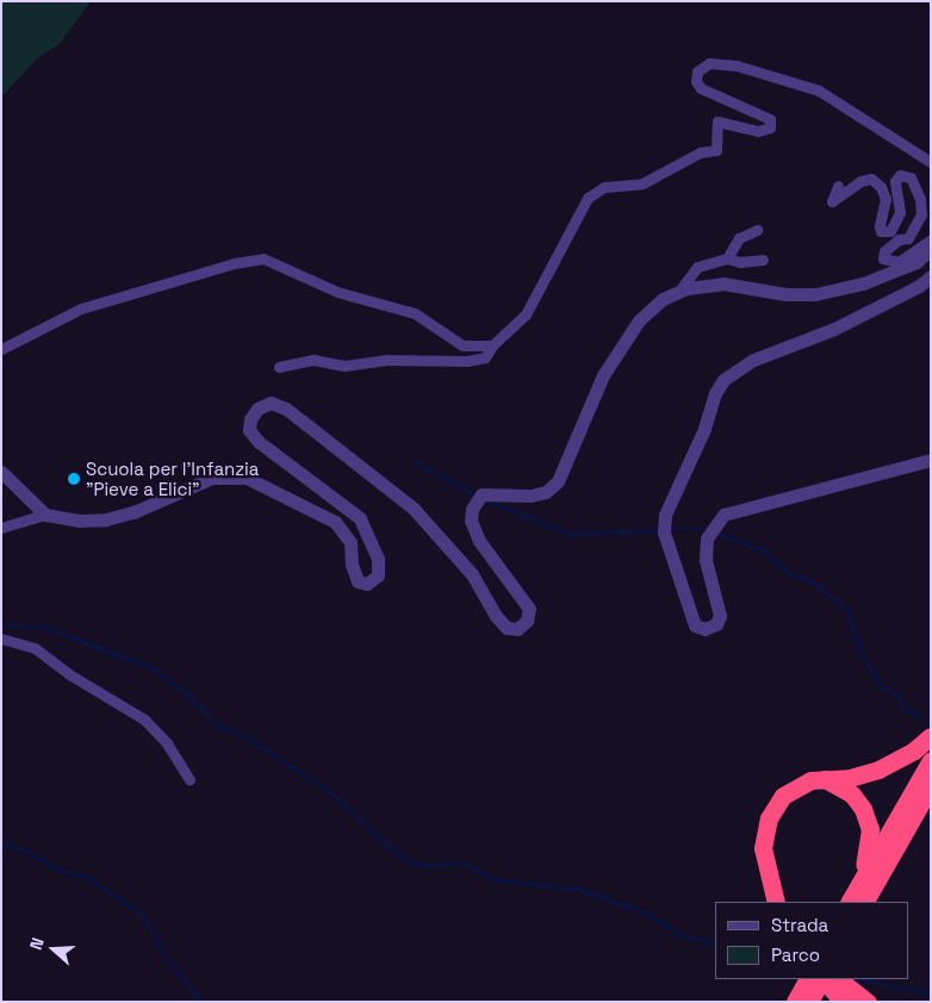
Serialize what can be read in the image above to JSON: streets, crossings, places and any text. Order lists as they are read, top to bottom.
{
  "places": ["Scuola per l'Infanzia \"Pieve a Elici\""],
  "legend": ["Strada", "Parco"],
  "north": "left"
}
